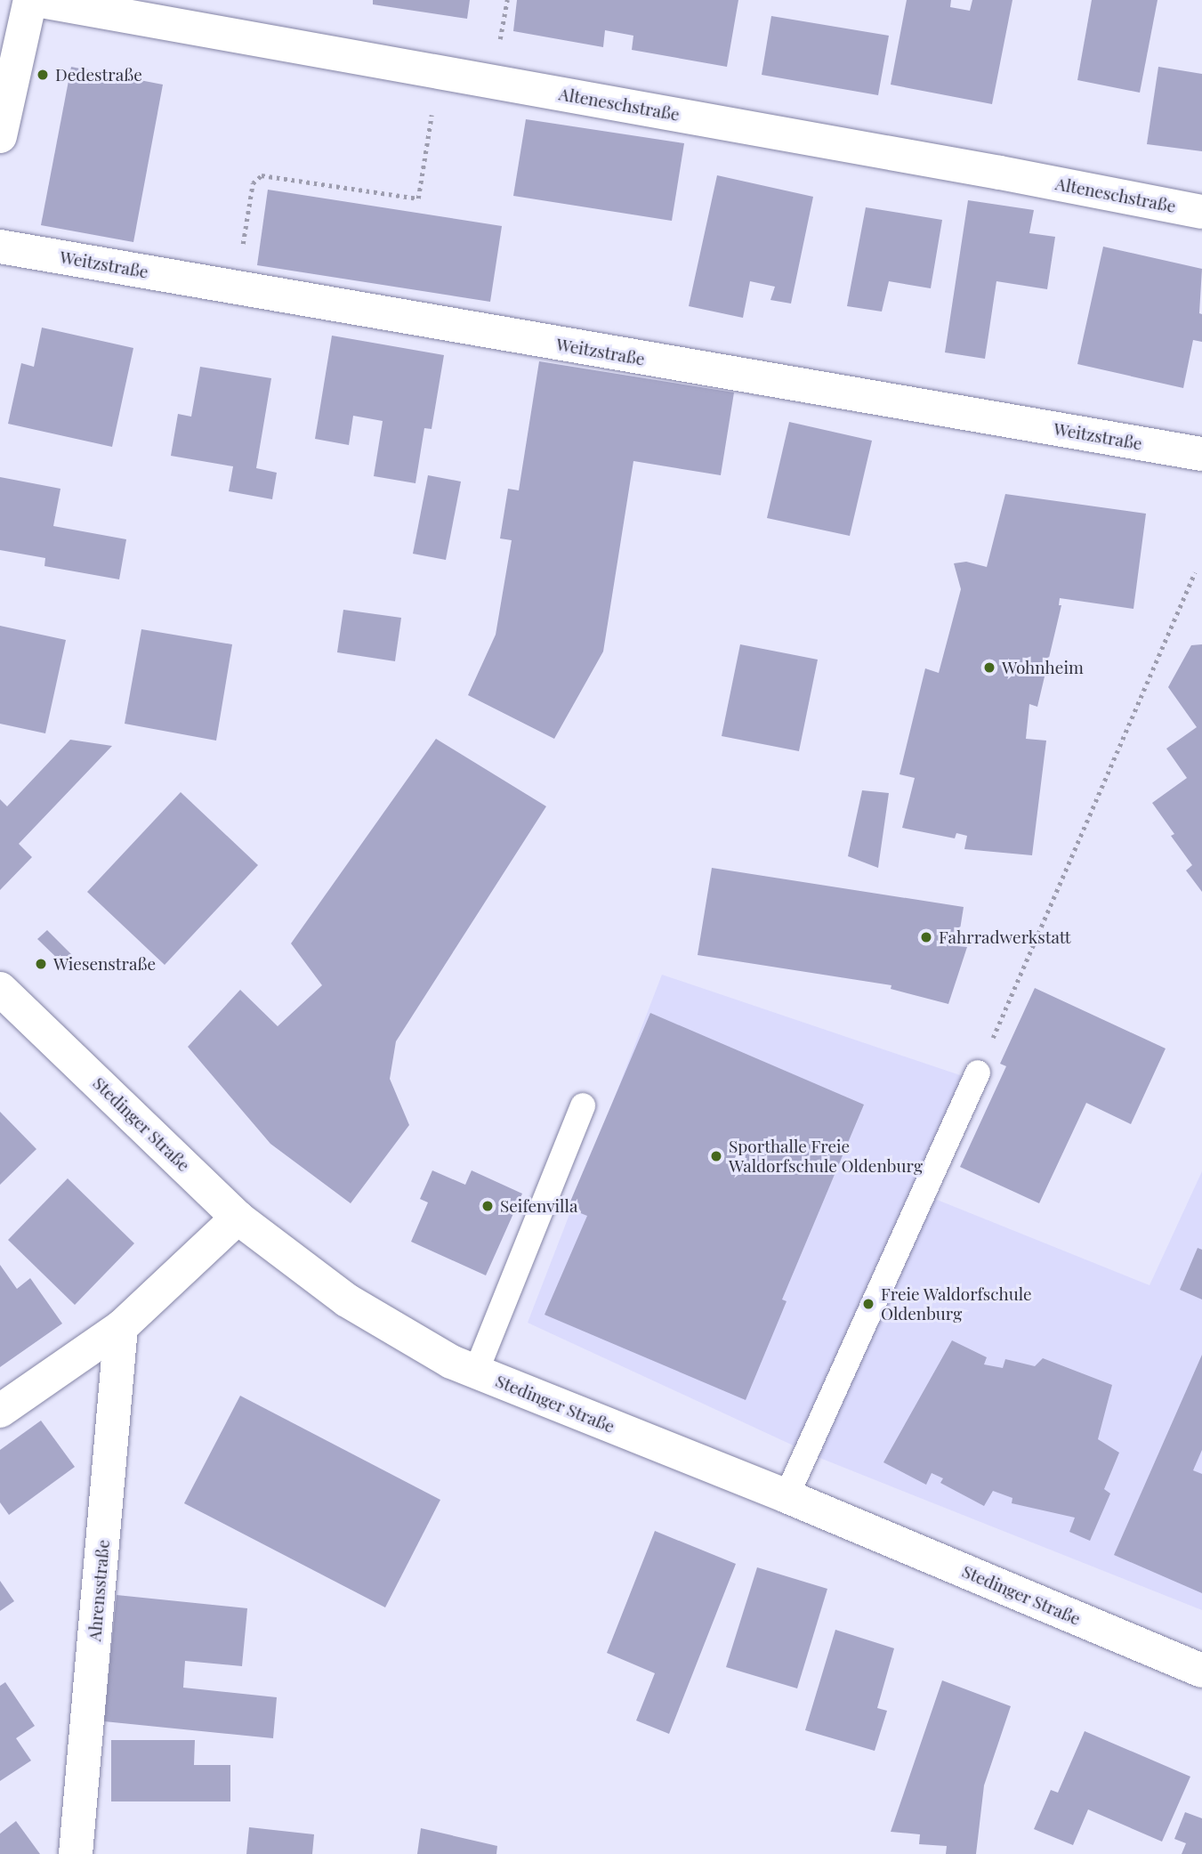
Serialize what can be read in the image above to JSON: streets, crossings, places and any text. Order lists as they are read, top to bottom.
{
  "streets": {
    "street": [
      "Alteneschstraße",
      "Weitzstraße",
      "Stedinger Straße",
      "Ahrensstraße"
    ]
  },
  "places": [
    "Dedestraße",
    "Wohnheim",
    "Fahrradwerkstatt",
    "Wiesenstraße",
    "Sporthalle Freie Waldorfschule Oldenburg",
    "Seifenvilla",
    "Freie Waldorfschule Oldenburg"
  ]
}
